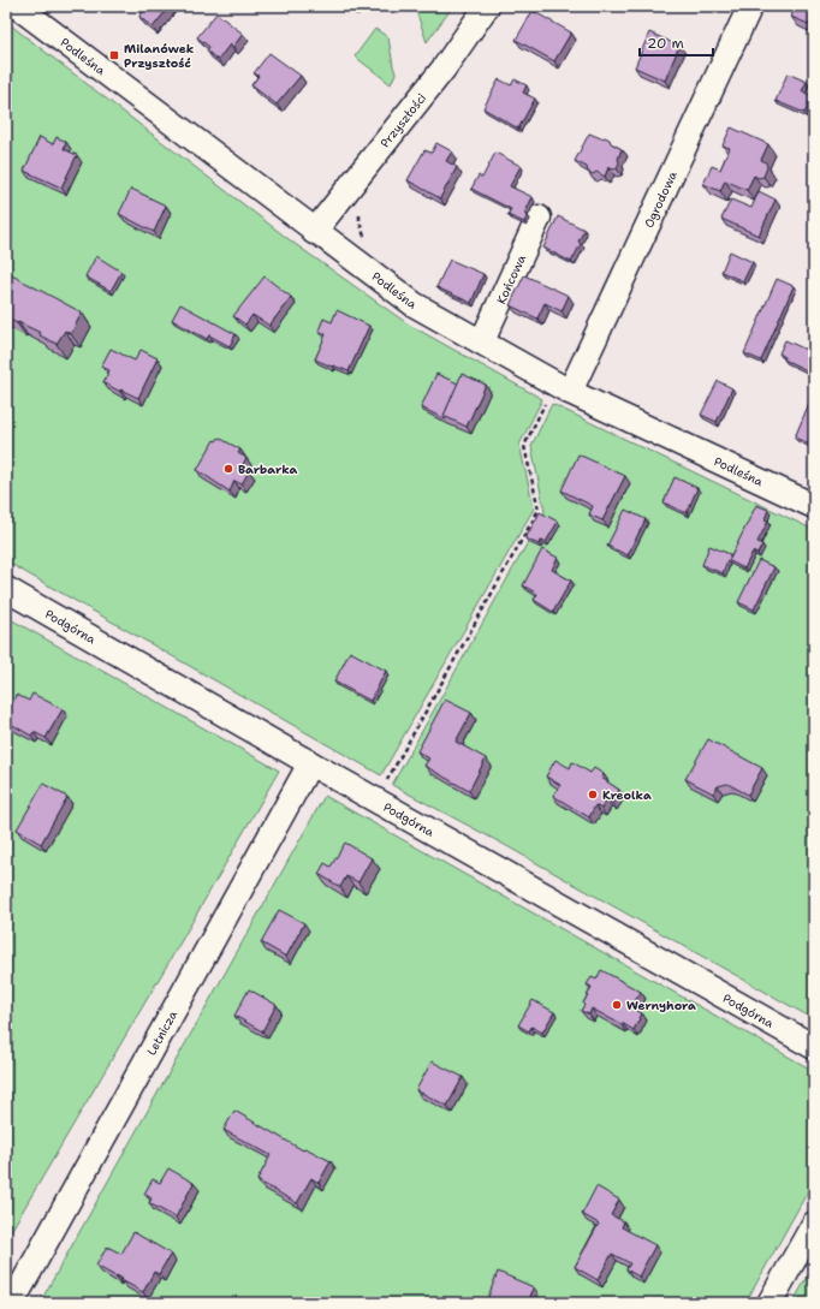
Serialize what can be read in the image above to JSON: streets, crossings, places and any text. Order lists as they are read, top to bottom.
{
  "streets": {
    "street": [
      "Podleśna",
      "Przyszłości",
      "Ogrodowa",
      "Końcowa",
      "Podgórna",
      "Letnicza"
    ]
  },
  "crossings": [
    ["Podleśna", "Przyszłości"],
    ["Podleśna", "Ogrodowa"],
    ["Podleśna", "Końcowa"],
    ["Podgórna", "Letnicza"]
  ],
  "places": {
    "transit": ["Milanówek Przyszłość"],
    "other": ["Barbarka", "Kreolka", "Wernyhora"]
  },
  "scale_bar": "20 m"
}
